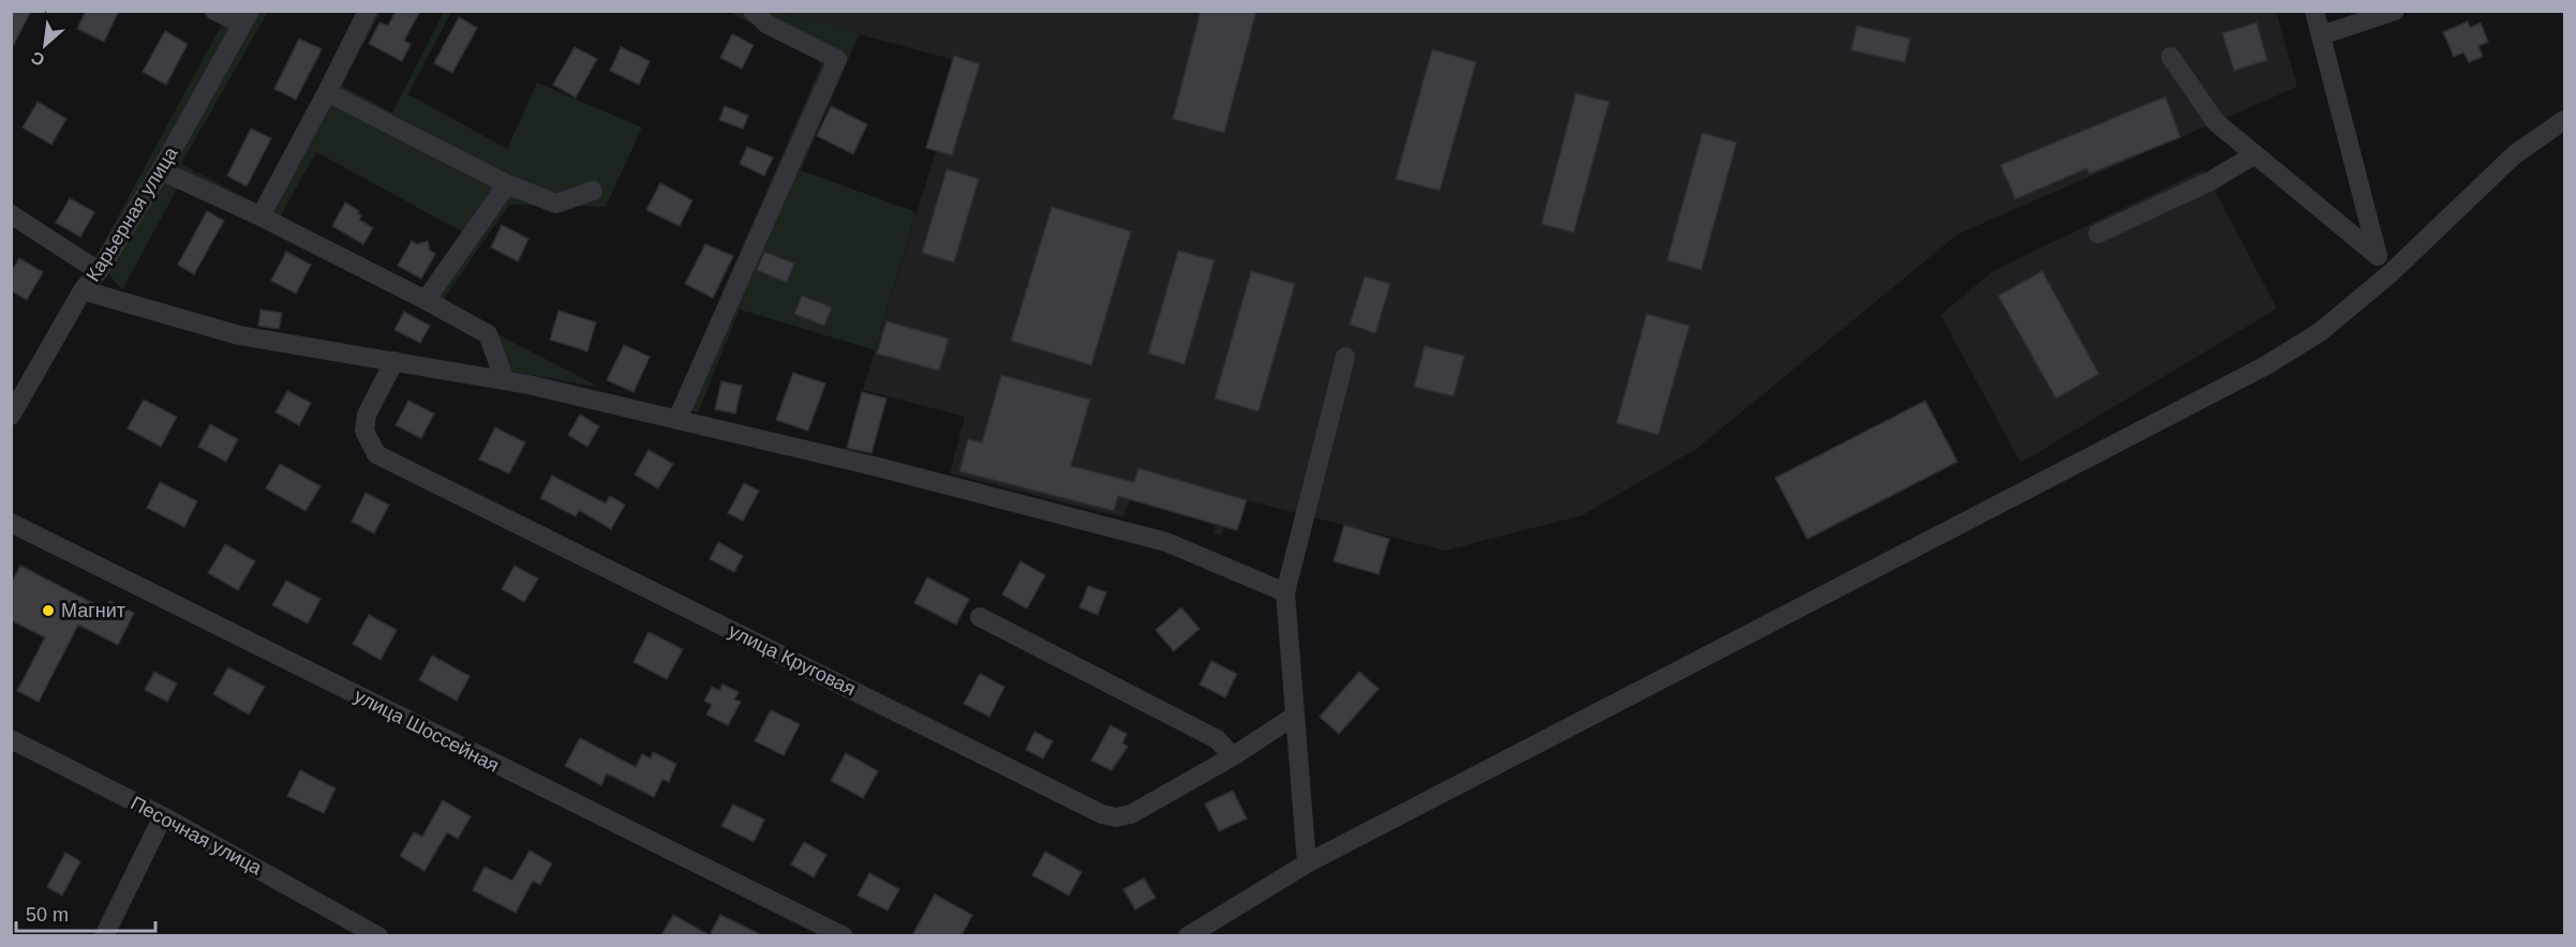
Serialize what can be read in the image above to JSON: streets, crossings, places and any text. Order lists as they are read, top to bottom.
{
  "streets": {
    "street": [
      "Карьерная улица",
      "улица Круговая",
      "улица Шоссейная",
      "Песочная улица"
    ]
  },
  "places": ["Магнит"],
  "scale_bar": "50 m",
  "north": "bottom left"
}
